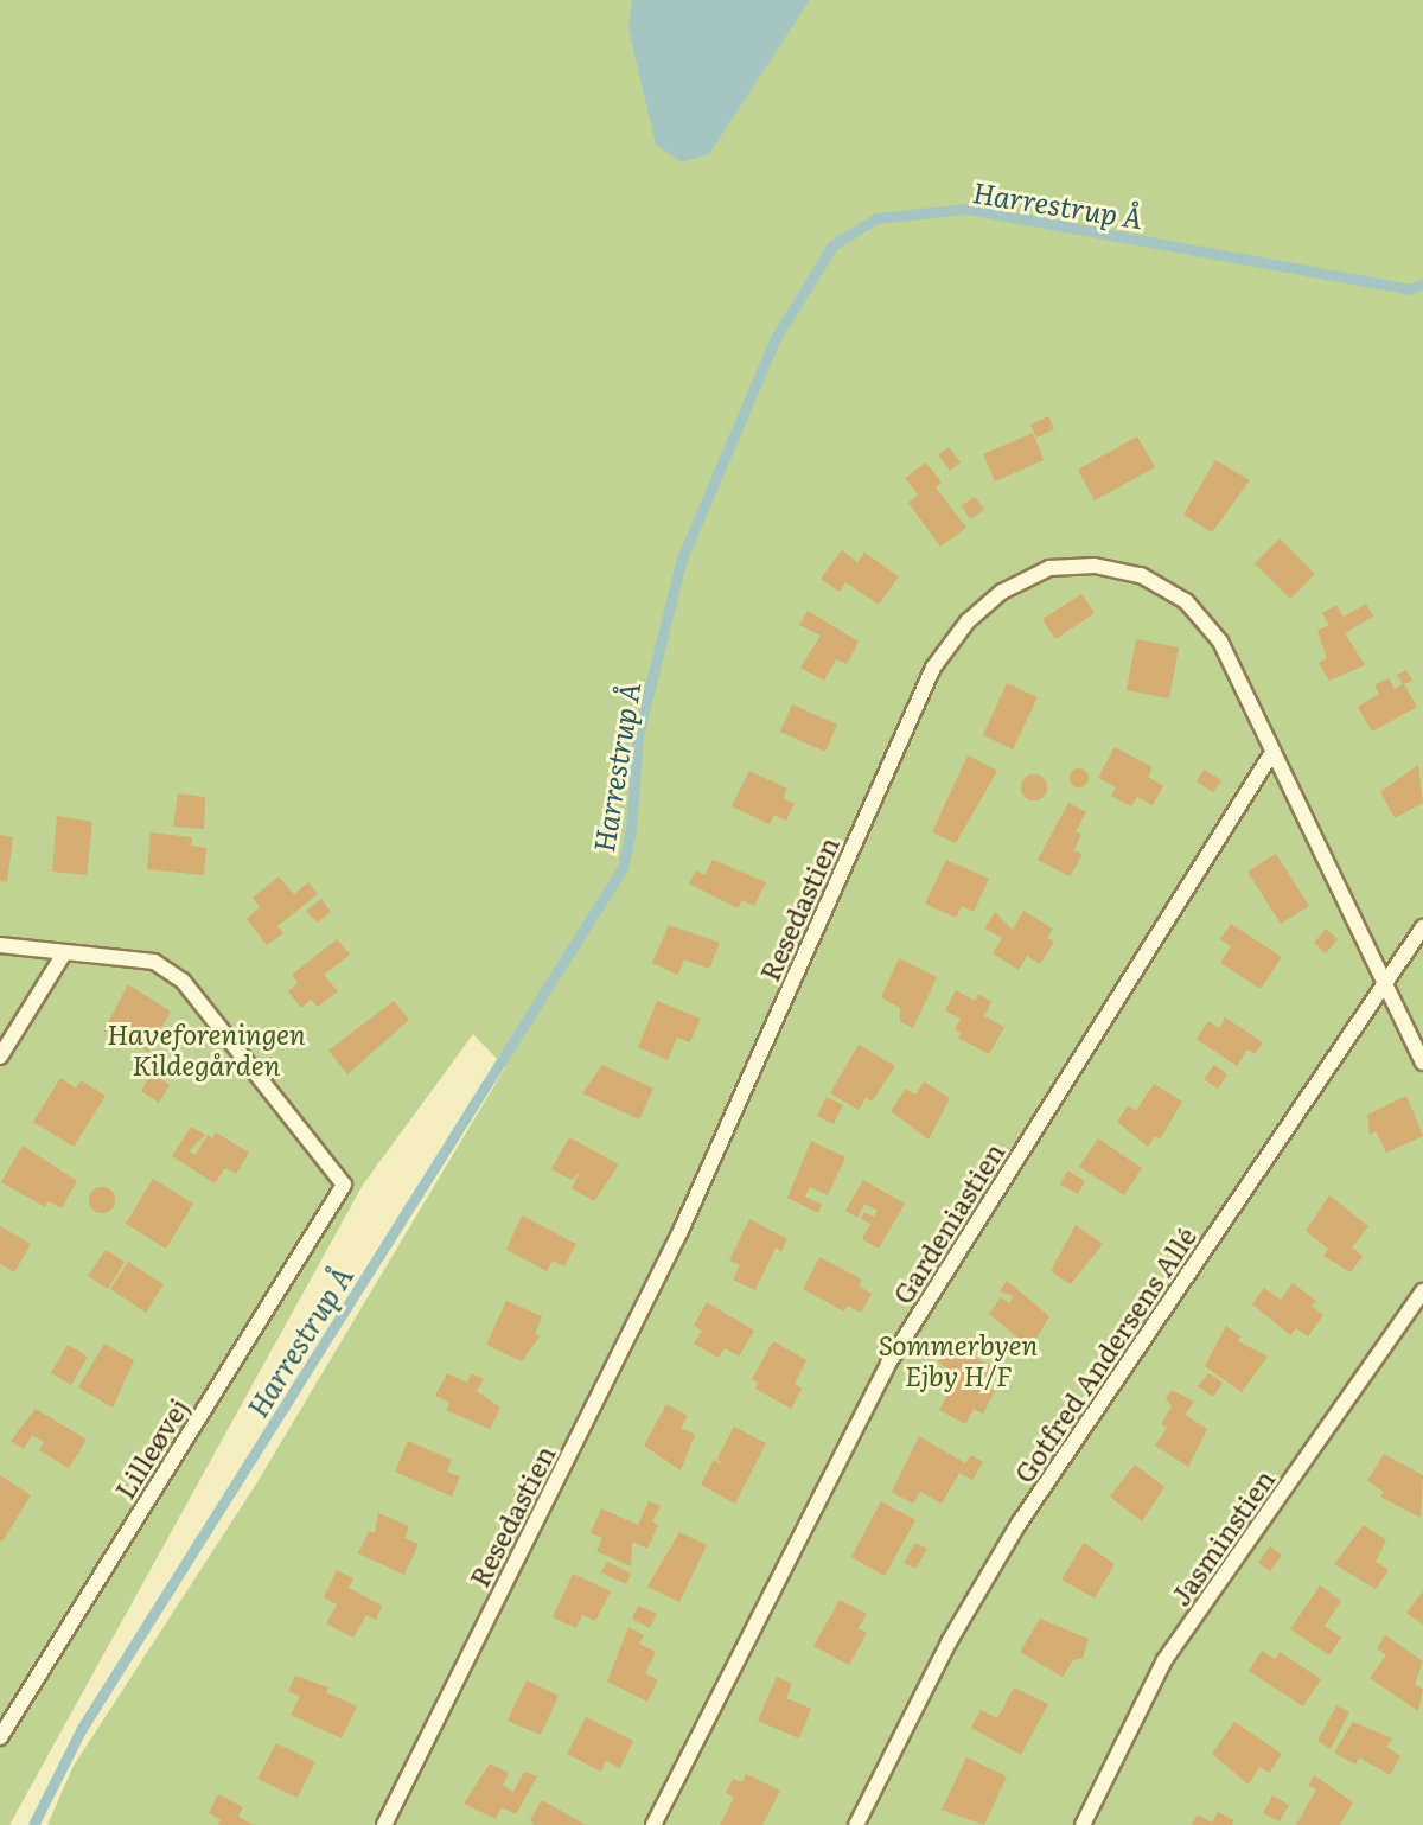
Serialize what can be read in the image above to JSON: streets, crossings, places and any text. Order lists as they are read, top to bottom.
{
  "streets": {
    "lane": [
      "Resedastien",
      "Gardeniastien",
      "Gotfred Andersens Allé",
      "Lilleøvej",
      "Jasminstien"
    ]
  },
  "crossings": [
    ["Resedastien", "Gardeniastien"],
    ["Resedastien", "Gotfred Andersens Allé"]
  ],
  "water": ["Harrestrup Å"],
  "parks": ["Haveforeningen Kildegården", "Sommerbyen Ejby H/F"]
}
